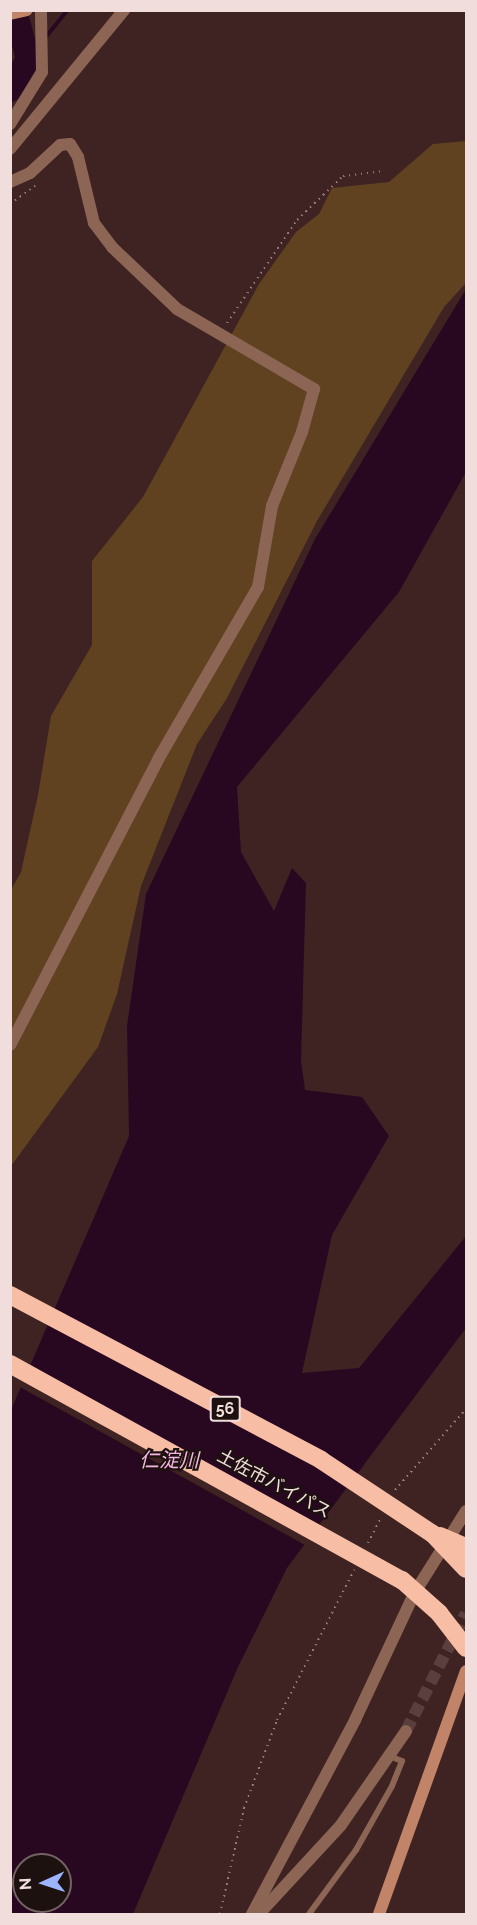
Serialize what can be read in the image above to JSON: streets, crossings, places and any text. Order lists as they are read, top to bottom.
{
  "streets": {
    "highway": ["56", "土佐市バイパス"]
  },
  "water": ["仁淀川"],
  "north": "left"
}
